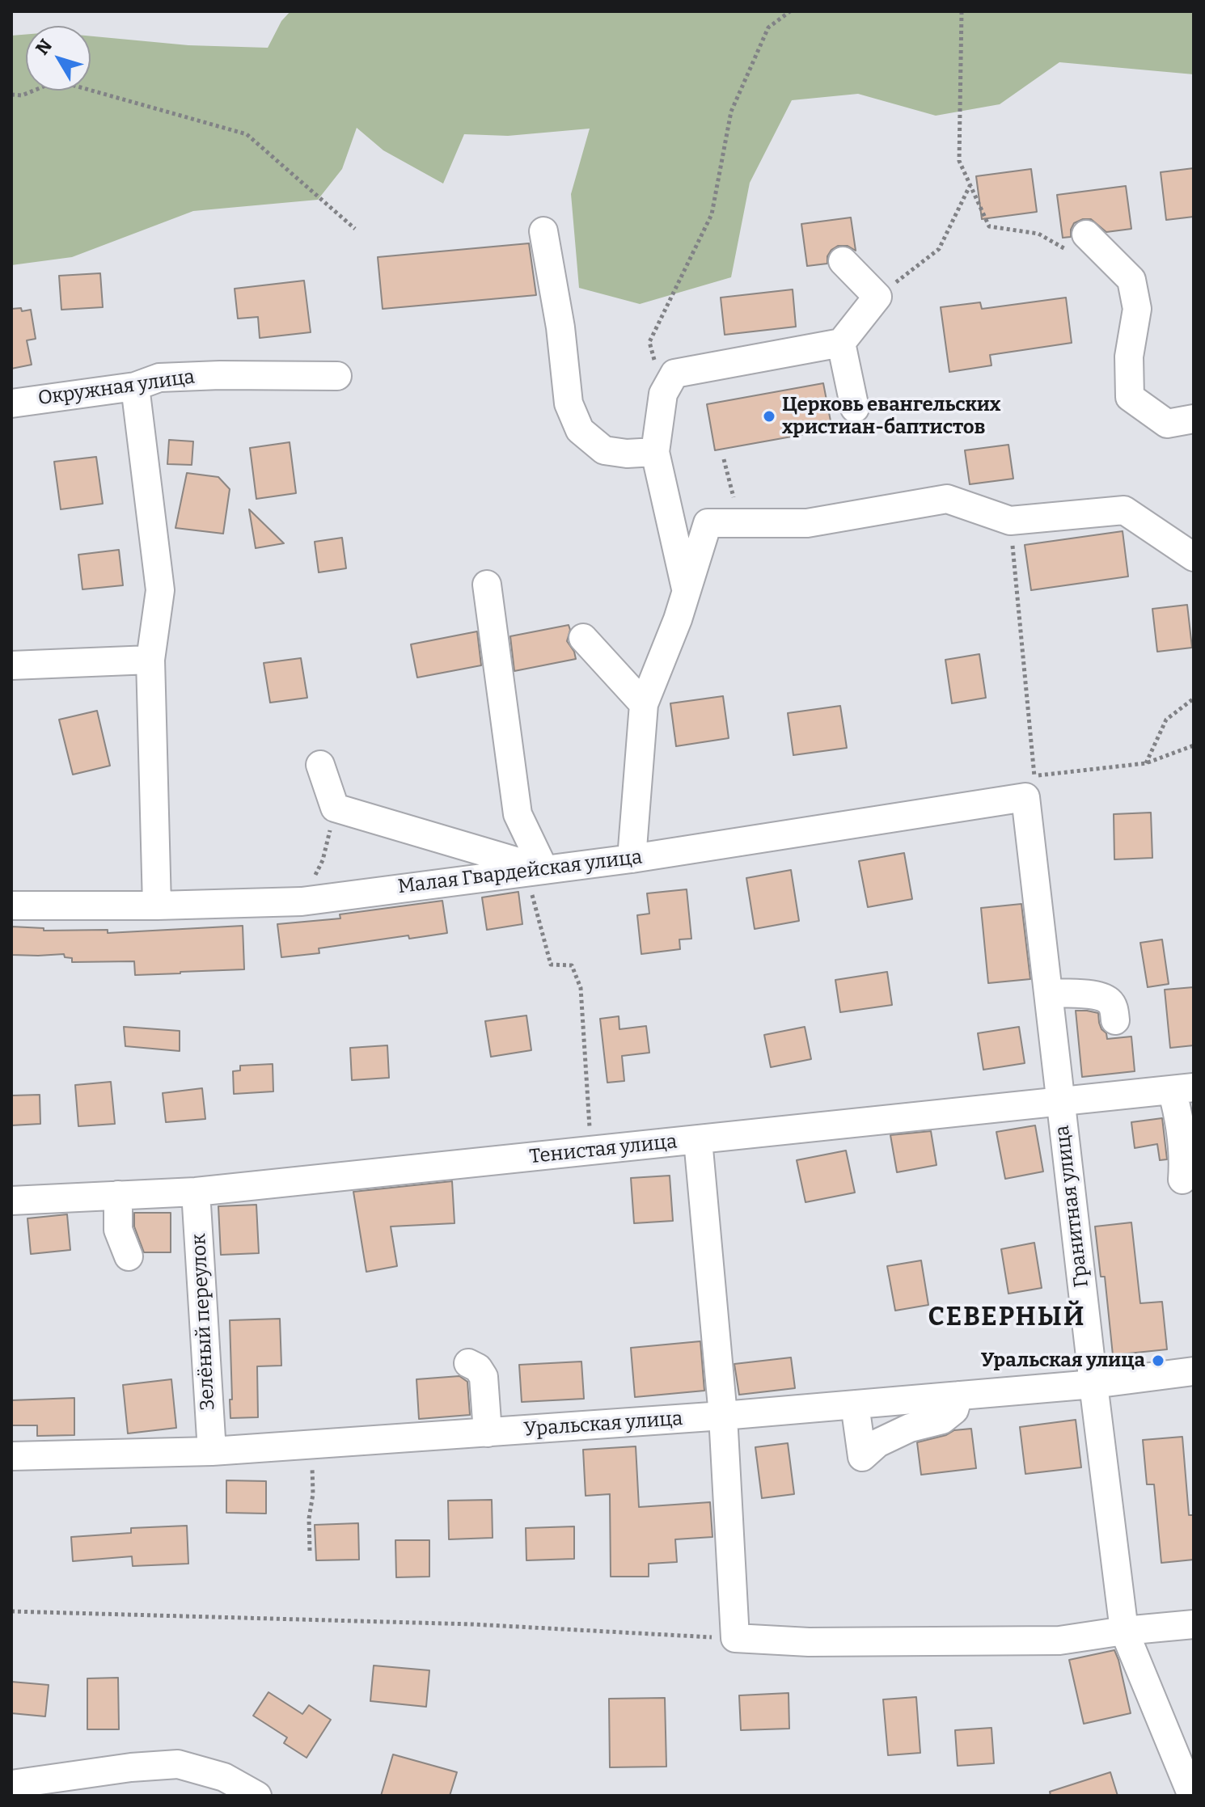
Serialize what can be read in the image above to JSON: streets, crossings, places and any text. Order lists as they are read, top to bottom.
{
  "streets": {
    "street": [
      "Окружная улица",
      "Малая Гвардейская улица",
      "Тенистая улица",
      "Гранитная улица",
      "Зелёный переулок",
      "Уральская улица"
    ]
  },
  "crossings": [
    ["Малая Гвардейская улица", "Гранитная улица"],
    ["Тенистая улица", "Гранитная улица"],
    ["Тенистая улица", "Зелёный переулок"],
    ["Гранитная улица", "Уральская улица"],
    ["Зелёный переулок", "Уральская улица"]
  ],
  "districts": ["СЕВЕРНЫЙ"],
  "places": ["Церковь евангельских христиан-баптистов", "Уральская улица"],
  "north": "top left"
}
